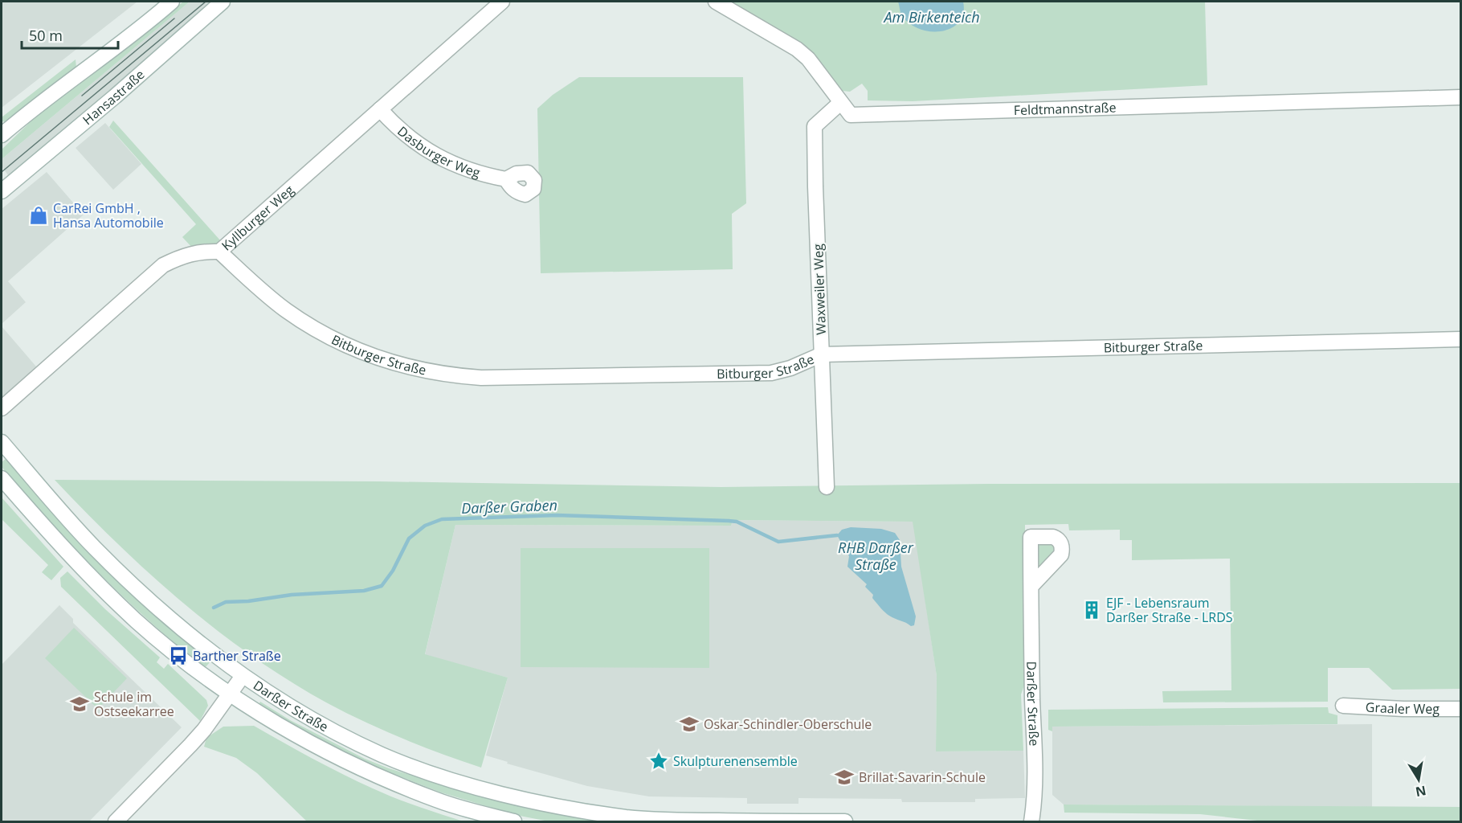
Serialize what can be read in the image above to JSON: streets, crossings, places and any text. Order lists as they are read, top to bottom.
{
  "streets": {
    "street": [
      "Hansastraße",
      "Feldtmannstraße",
      "Dasburger Weg",
      "Kyllburger Weg",
      "Waxweiler Weg",
      "Bitburger Straße",
      "Darßer Straße",
      "Graaler Weg"
    ]
  },
  "crossings": [
    ["Feldtmannstraße", "Waxweiler Weg"],
    ["Dasburger Weg", "Kyllburger Weg"],
    ["Kyllburger Weg", "Bitburger Straße"],
    ["Waxweiler Weg", "Bitburger Straße"]
  ],
  "water": ["Am Birkenteich", "Darßer Graben", "RHB Darßer Straße"],
  "places": {
    "shop": ["CarRei GmbH , Hansa Automobile"],
    "building": ["EJF - Lebensraum Darßer Straße - LRDS"],
    "bus stop": ["Barther Straße"],
    "school or university": ["Schule im Ostseekarree", "Oskar-Schindler-Oberschule", "Brillat-Savarin-Schule"],
    "place": ["Skulpturenensemble"]
  },
  "scale_bar": "50 m",
  "north": "bottom"
}
